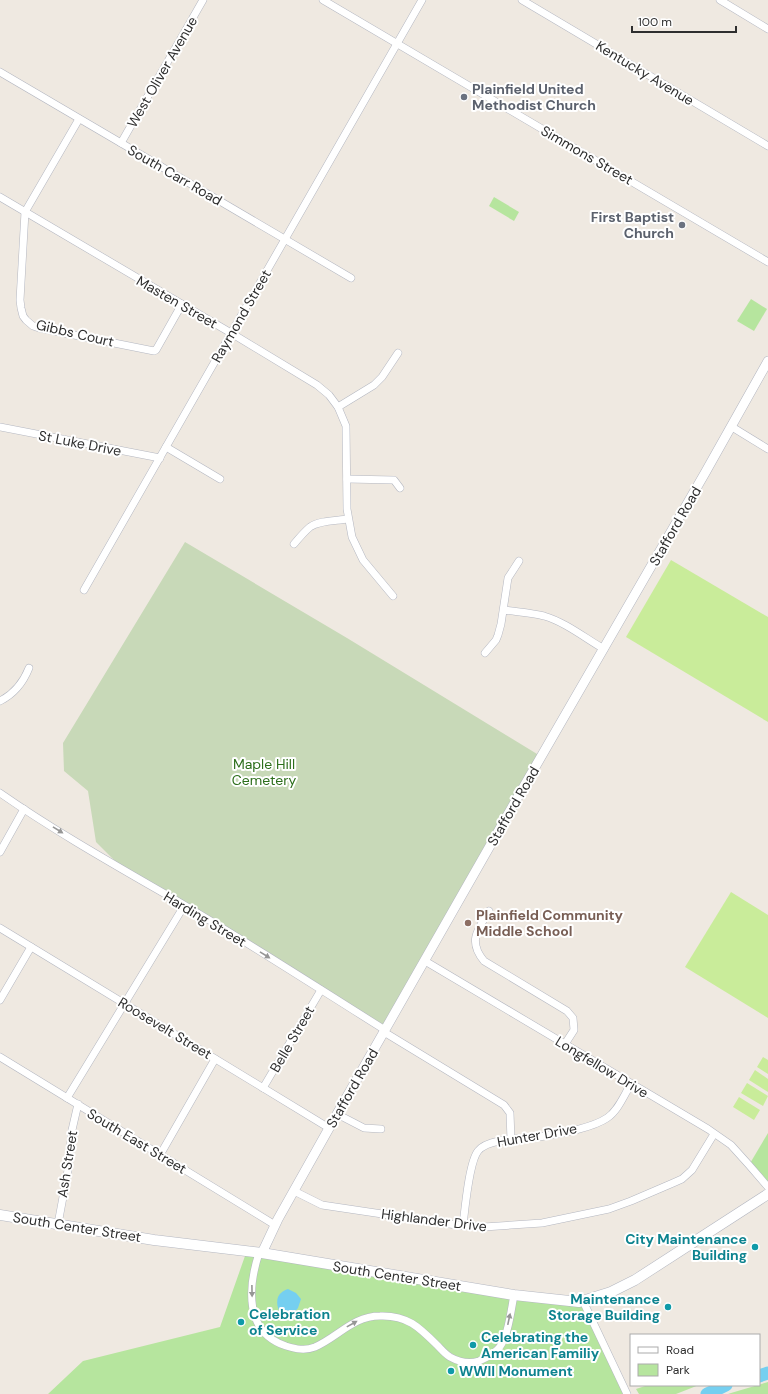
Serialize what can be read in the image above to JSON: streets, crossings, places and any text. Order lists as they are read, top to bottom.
{
  "streets": {
    "main road": ["South Center Street"],
    "street": [
      "West Oliver Avenue",
      "Kentucky Avenue",
      "Simmons Street",
      "South Carr Road",
      "Masten Street",
      "Raymond Street",
      "Gibbs Court",
      "St Luke Drive",
      "Stafford Road",
      "Harding Street",
      "Roosevelt Street",
      "Belle Street",
      "Longfellow Drive",
      "Hunter Drive",
      "South East Street",
      "Ash Street",
      "Highlander Drive"
    ]
  },
  "crossings": [
    ["West Oliver Avenue", "South Carr Road"],
    ["Simmons Street", "Raymond Street"],
    ["South Carr Road", "Raymond Street"],
    ["Masten Street", "Raymond Street"],
    ["Masten Street", "Gibbs Court"],
    ["Raymond Street", "St Luke Drive"],
    ["Stafford Road", "Harding Street"],
    ["Stafford Road", "Roosevelt Street"],
    ["Stafford Road", "Longfellow Drive"],
    ["Stafford Road", "South East Street"],
    ["Stafford Road", "Highlander Drive"],
    ["Stafford Road", "South Center Street"],
    ["Harding Street", "Belle Street"],
    ["Harding Street", "Hunter Drive"],
    ["Roosevelt Street", "Belle Street"],
    ["Longfellow Drive", "Hunter Drive"],
    ["Longfellow Drive", "Highlander Drive"],
    ["Hunter Drive", "Highlander Drive"],
    ["South East Street", "Ash Street"],
    ["Ash Street", "South Center Street"]
  ],
  "one_way": ["Harding Street"],
  "parks": ["Maple Hill Cemetery"],
  "places": [
    "Plainfield United Methodist Church",
    "First Baptist Church",
    "Plainfield Community Middle School",
    "City Maintenance Building",
    "Maintenance Storage Building",
    "Celebration of Service",
    "Celebrating the American Familiy",
    "WWII Monument"
  ],
  "legend": ["Road", "Park"],
  "scale_bar": "100 m"
}
